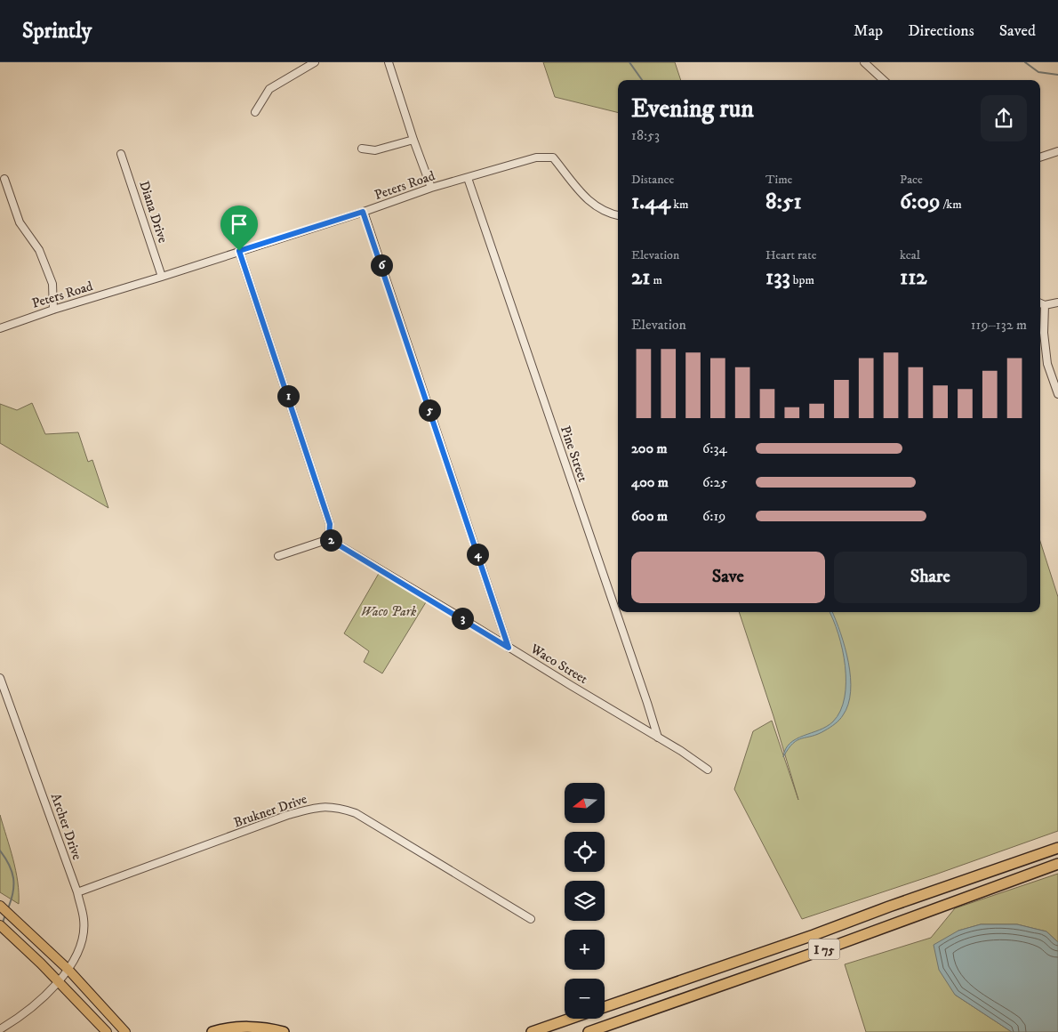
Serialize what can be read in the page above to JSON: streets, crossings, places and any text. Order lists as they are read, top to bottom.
{
  "streets": {
    "highway": ["I 75"],
    "street": [
      "Peters Road",
      "Diana Drive",
      "Pine Street",
      "Waco Street",
      "Brukner Drive",
      "Archer Drive"
    ]
  },
  "crossings": [
    ["Peters Road", "Diana Drive"],
    ["Peters Road", "Pine Street"],
    ["Pine Street", "Waco Street"],
    ["Brukner Drive", "Archer Drive"]
  ],
  "parks": ["Waco Park"],
  "north": "left",
  "page": {
    "header": "Sprintly",
    "nav": ["Map", "Directions", "Saved"],
    "heading": ["Evening run", "18:53"],
    "stats": [
      ["Distance", "1.44 km"],
      ["Time", "8:51"],
      ["Pace", "6:09 /km"],
      ["Elevation", "21 m"],
      ["Heart rate", "133 bpm"],
      ["kcal", "112"]
    ],
    "pins": [
      "6",
      "1",
      "5",
      "2",
      "4",
      "3"
    ],
    "chart": ["Elevation", "119–132 m"],
    "list": [
      {
        "name": "200 m",
        "note": "6:34"
      },
      {
        "name": "400 m",
        "note": "6:25"
      },
      {
        "name": "600 m",
        "note": "6:19"
      }
    ],
    "buttons": ["Save", "Share"],
    "map_buttons": ["+", "−"]
  }
}
